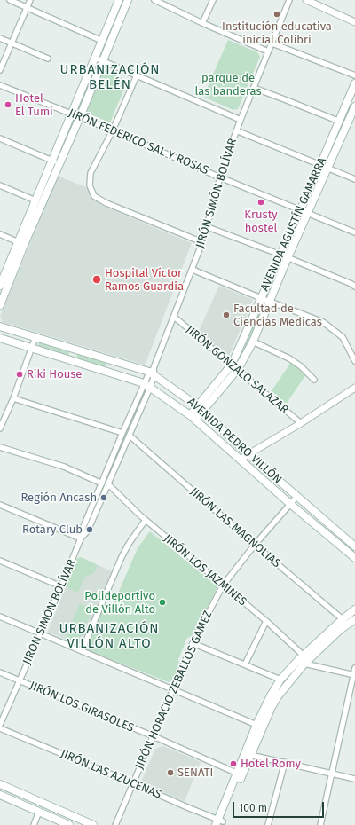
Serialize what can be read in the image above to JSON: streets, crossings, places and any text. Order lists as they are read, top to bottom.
{
  "streets": {
    "main road": ["AVENIDA AGUSTÍN GAMARRA", "AVENIDA PEDRO VILLÓN"],
    "street": [
      "JIRÓN FEDERICO SAL Y ROSAS",
      "JIRÓN SIMÓN BOLÍVAR",
      "JIRÓN GONZALO SALAZAR",
      "JIRÓN LAS MAGNOLIAS",
      "JIRÓN LOS JAZMINES",
      "JIRÓN HORACIO ZEBALLOS GAMEZ",
      "JIRÓN LOS GIRASOLES",
      "JIRÓN LAS AZUCENAS"
    ]
  },
  "crossings": [
    ["JIRÓN FEDERICO SAL Y ROSAS", "JIRÓN SIMÓN BOLÍVAR"],
    ["JIRÓN FEDERICO SAL Y ROSAS", "AVENIDA AGUSTÍN GAMARRA"],
    ["JIRÓN SIMÓN BOLÍVAR", "JIRÓN GONZALO SALAZAR"],
    ["JIRÓN SIMÓN BOLÍVAR", "AVENIDA PEDRO VILLÓN"],
    ["JIRÓN SIMÓN BOLÍVAR", "JIRÓN LAS MAGNOLIAS"],
    ["JIRÓN SIMÓN BOLÍVAR", "JIRÓN LOS JAZMINES"],
    ["JIRÓN SIMÓN BOLÍVAR", "JIRÓN LOS GIRASOLES"],
    ["AVENIDA AGUSTÍN GAMARRA", "JIRÓN GONZALO SALAZAR"],
    ["AVENIDA AGUSTÍN GAMARRA", "AVENIDA PEDRO VILLÓN"],
    ["AVENIDA PEDRO VILLÓN", "JIRÓN HORACIO ZEBALLOS GAMEZ"],
    ["JIRÓN LAS MAGNOLIAS", "JIRÓN HORACIO ZEBALLOS GAMEZ"],
    ["JIRÓN LOS JAZMINES", "JIRÓN HORACIO ZEBALLOS GAMEZ"],
    ["JIRÓN HORACIO ZEBALLOS GAMEZ", "JIRÓN LOS GIRASOLES"],
    ["JIRÓN HORACIO ZEBALLOS GAMEZ", "JIRÓN LAS AZUCENAS"]
  ],
  "districts": ["URBANIZACIÓN BELÉN", "URBANIZACIÓN VILLÓN ALTO"],
  "parks": ["parque de las banderas"],
  "places": [
    "Institución educativa inicial Colibri",
    "Hotel El Tumi",
    "Krusty hostel",
    "Hospital Víctor Ramos Guardia",
    "Facultad de Ciencias Medicas",
    "Riki House",
    "Región Ancash",
    "Rotary Club",
    "Polideportivo de Villón Alto",
    "Hotel Romy",
    "SENATI"
  ],
  "scale_bar": "100 m"
}
